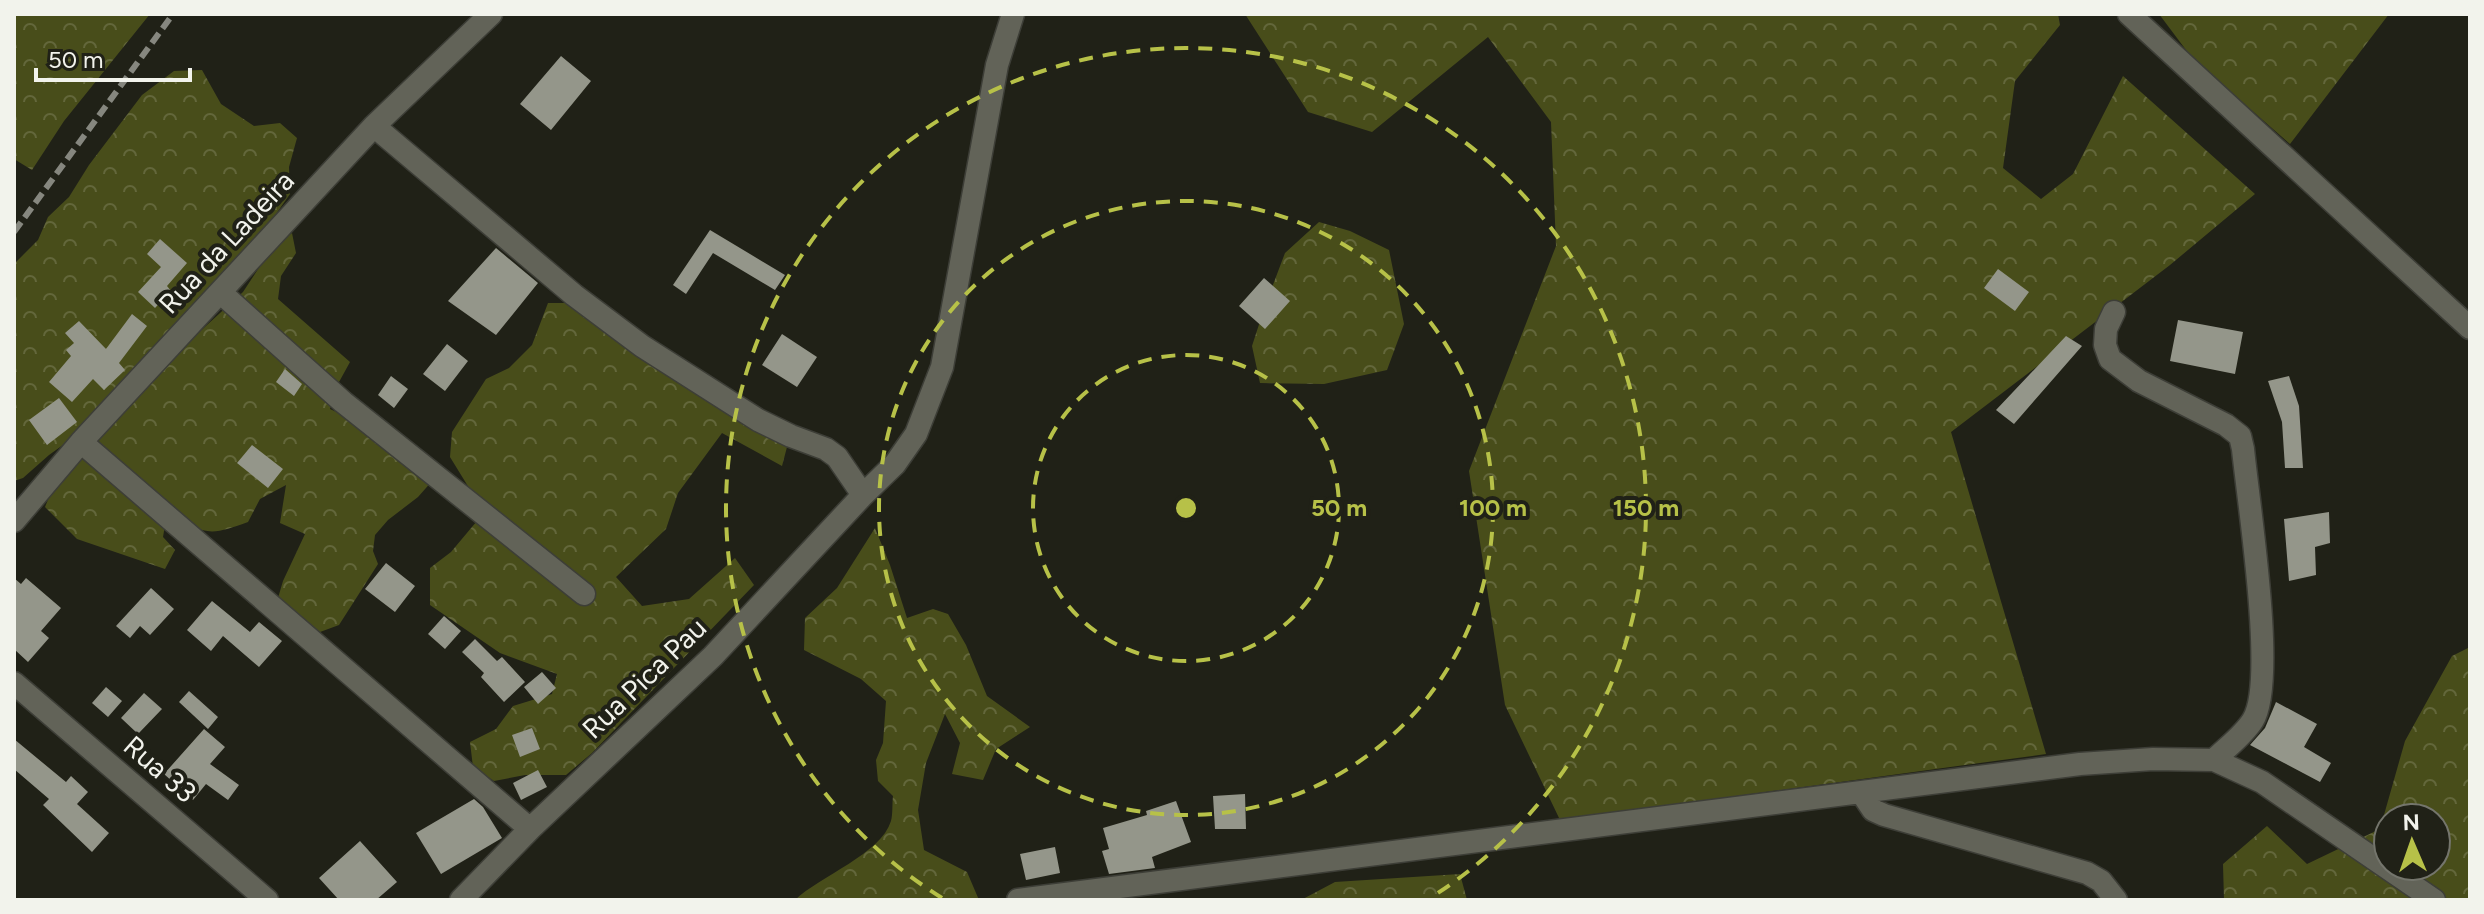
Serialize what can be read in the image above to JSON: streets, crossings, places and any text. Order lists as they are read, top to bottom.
{
  "streets": {
    "street": ["Rua da Ladeira", "Rua Pica Pau", "Rua 33"]
  },
  "scale_bar": "50 m",
  "north": "top",
  "rings": ["50 m", "100 m", "150 m"]
}
